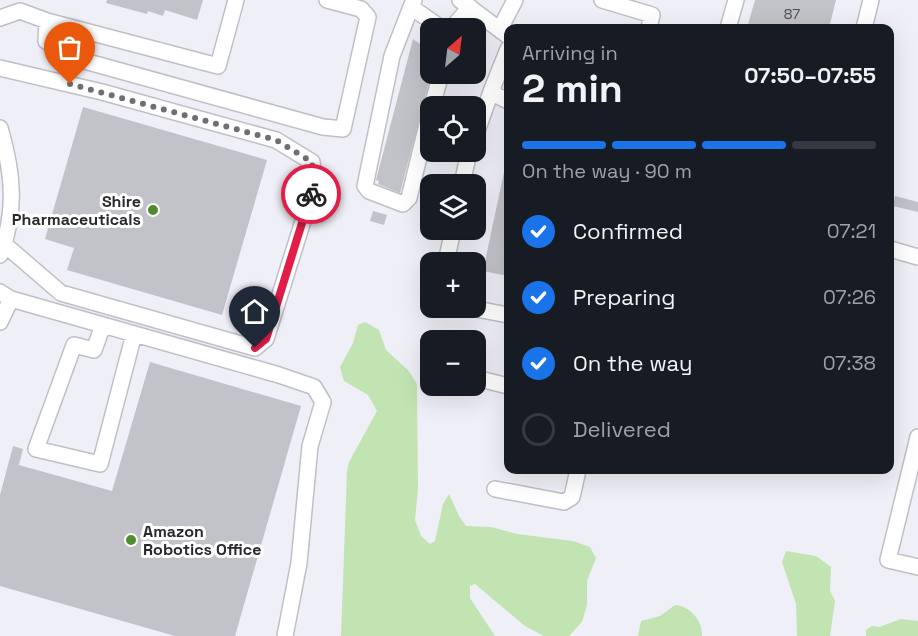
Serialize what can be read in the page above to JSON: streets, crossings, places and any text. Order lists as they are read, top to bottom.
{
  "places": ["Shire Pharmaceuticals", "Amazon Robotics Office"],
  "house_numbers": ["87"],
  "north": "top right",
  "page": {
    "map_buttons": ["+", "−"],
    "heading": ["2 min", "Arriving in", "07:50–07:55"],
    "bar": "On the way · 90 m",
    "list": [
      ["Confirmed", "07:21"],
      ["Preparing", "07:26"],
      ["On the way", "07:38"],
      "Delivered"
    ]
  }
}
